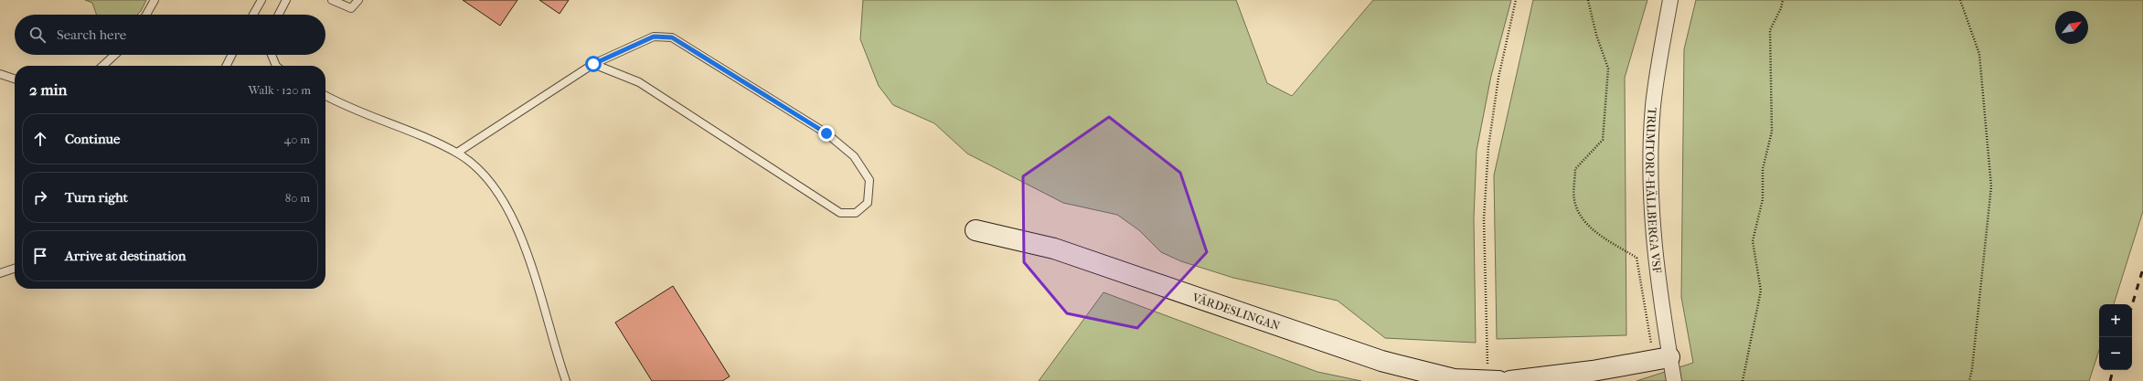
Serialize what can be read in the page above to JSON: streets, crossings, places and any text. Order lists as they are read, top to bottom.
{
  "streets": {
    "street": ["TRUMTORP-HÄLLBERGA VSF", "VÄRDESLINGAN"]
  },
  "north": "top right",
  "page": {
    "search": "Search here",
    "heading": ["2 min", "Walk · 120 m"],
    "list": [
      ["Continue", "40 m"],
      ["Turn right", "80 m"],
      "Arrive at destination"
    ],
    "map_buttons": ["+", "−"]
  }
}
